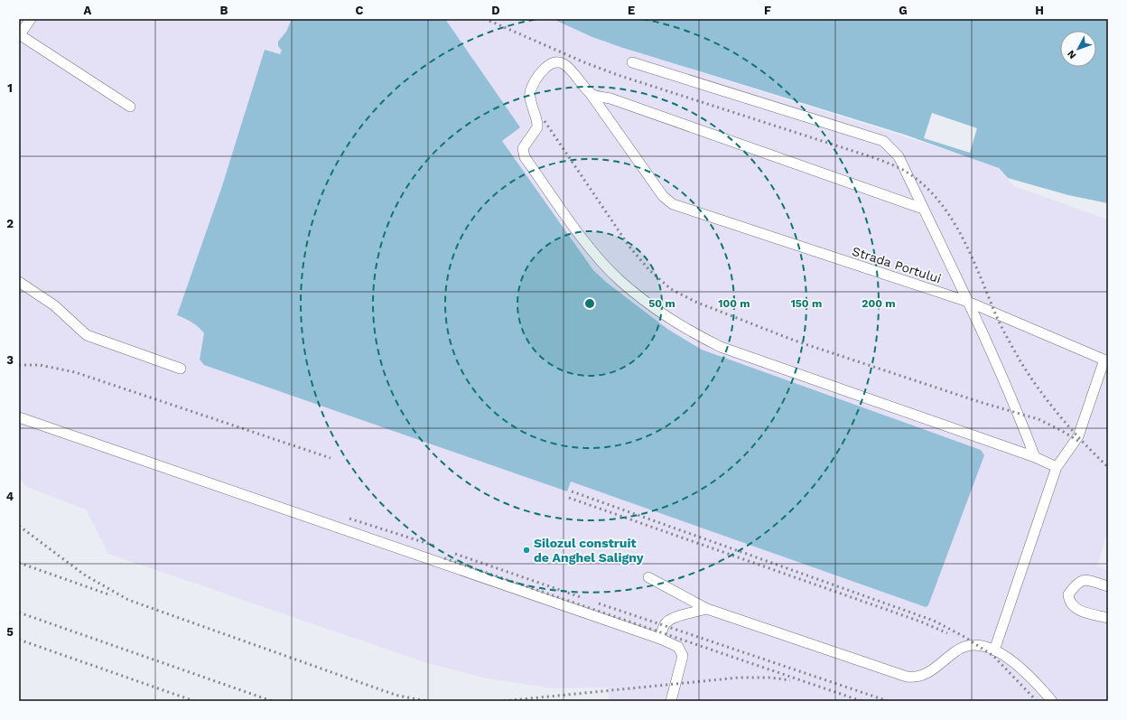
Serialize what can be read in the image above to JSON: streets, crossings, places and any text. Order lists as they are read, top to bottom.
{
  "streets": {
    "lane": ["Strada Portului"]
  },
  "places": ["Silozul construit de Anghel Saligny"],
  "north": "bottom left",
  "grid": {
    "columns": [
      "A",
      "B",
      "C",
      "D",
      "E",
      "F",
      "G",
      "H"
    ],
    "rows": [
      "1",
      "2",
      "3",
      "4",
      "5"
    ]
  },
  "rings": [
    "50 m",
    "100 m",
    "150 m",
    "200 m"
  ]
}
